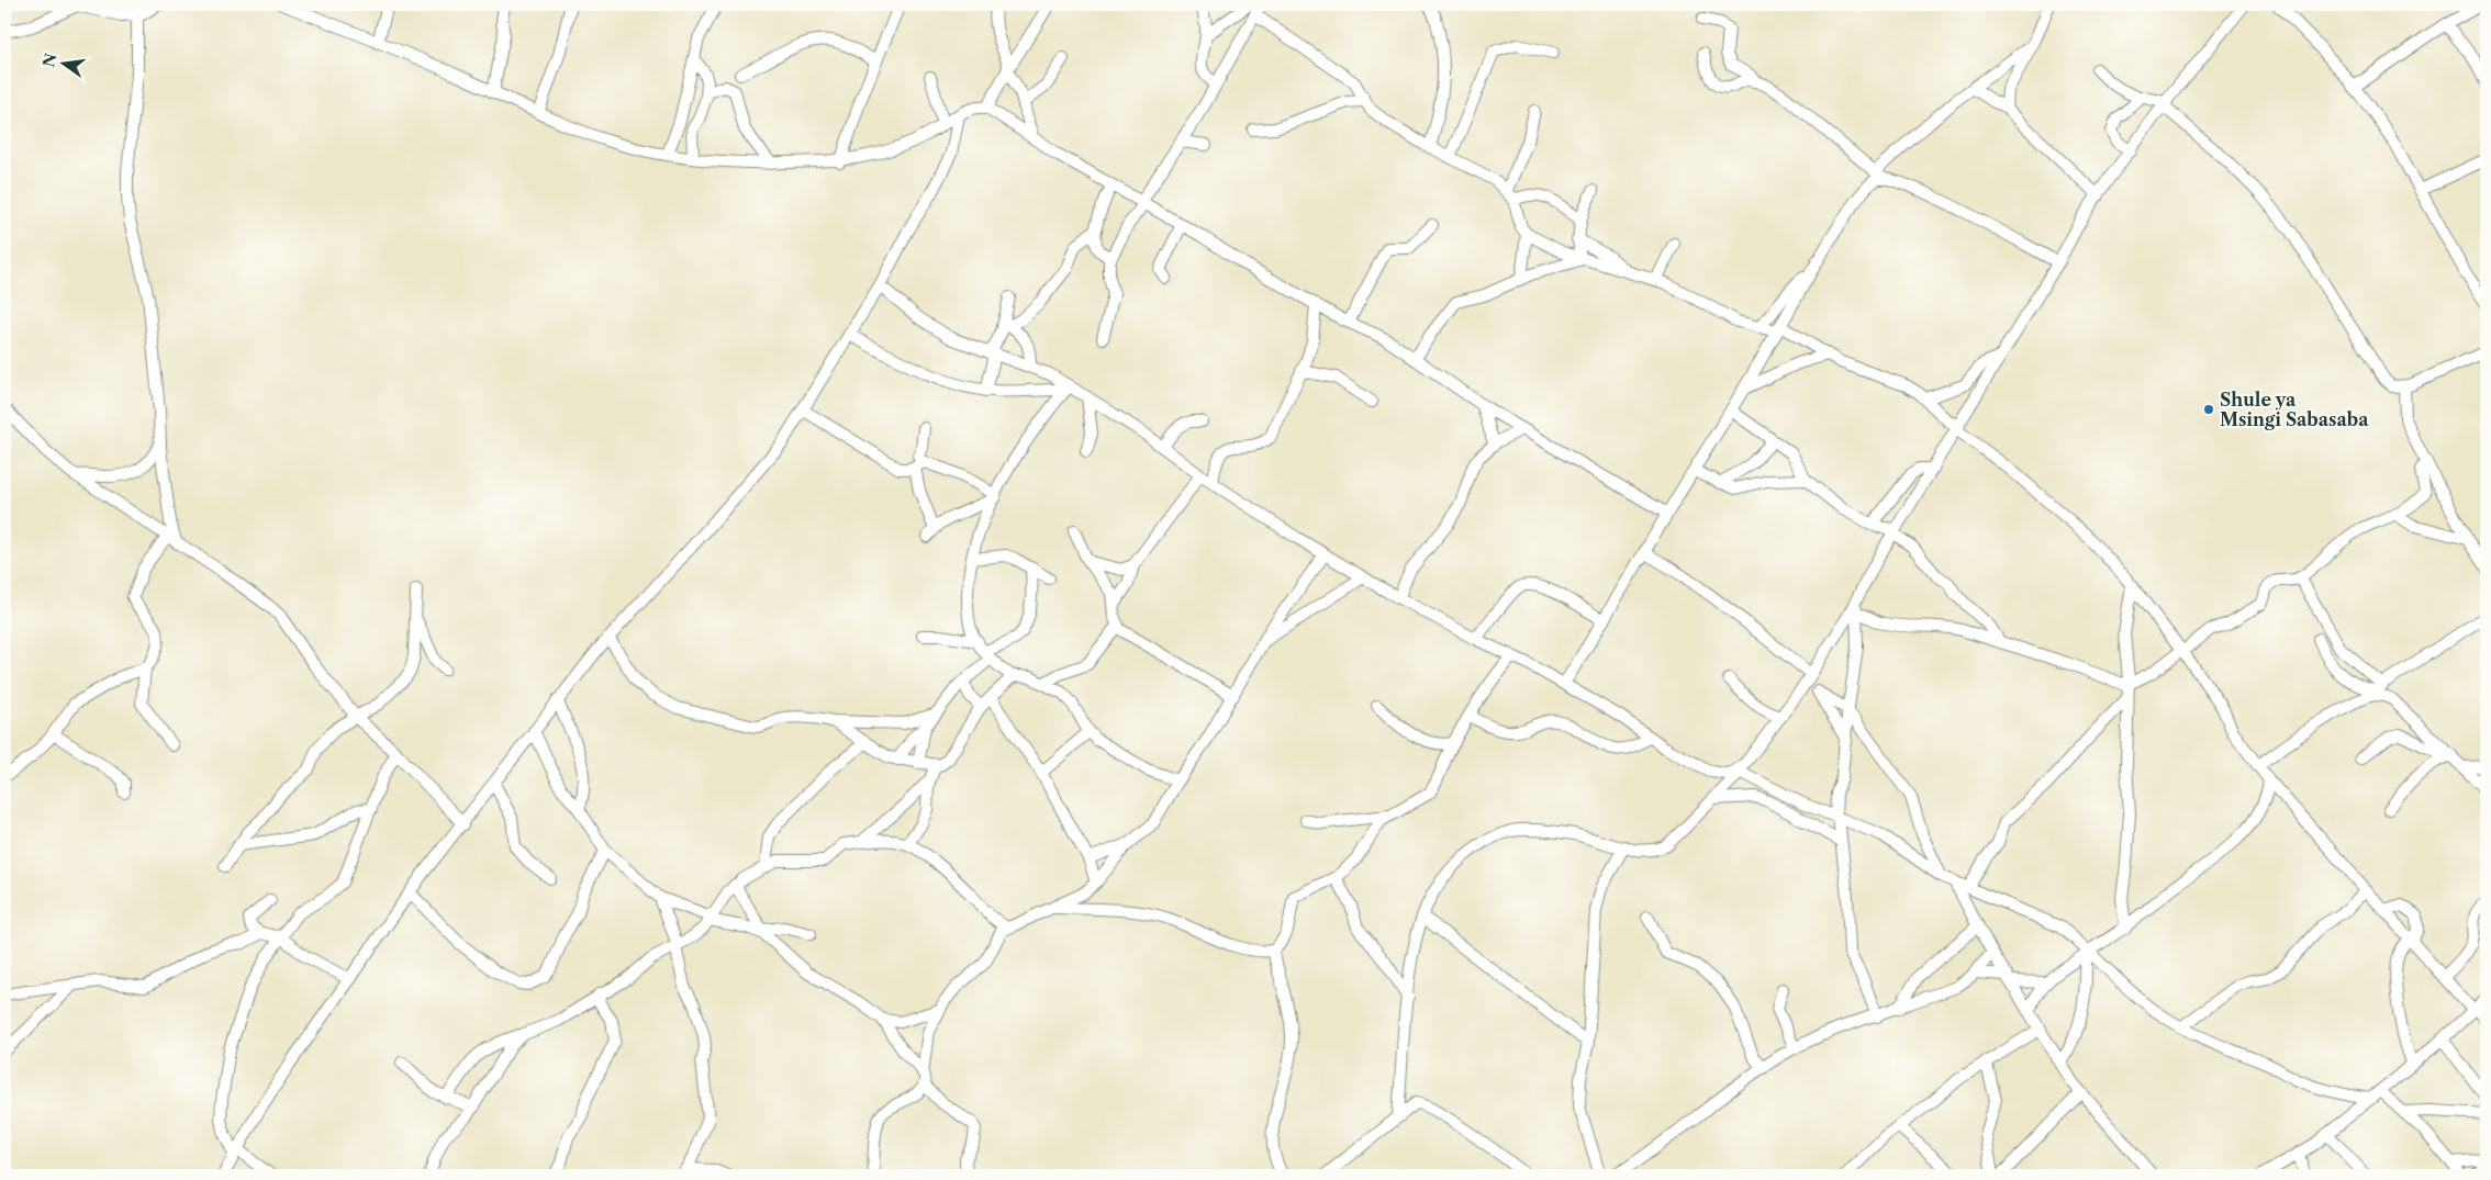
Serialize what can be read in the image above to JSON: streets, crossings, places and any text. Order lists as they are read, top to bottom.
{
  "places": ["Shule ya Msingi Sabasaba"],
  "north": "left"
}
